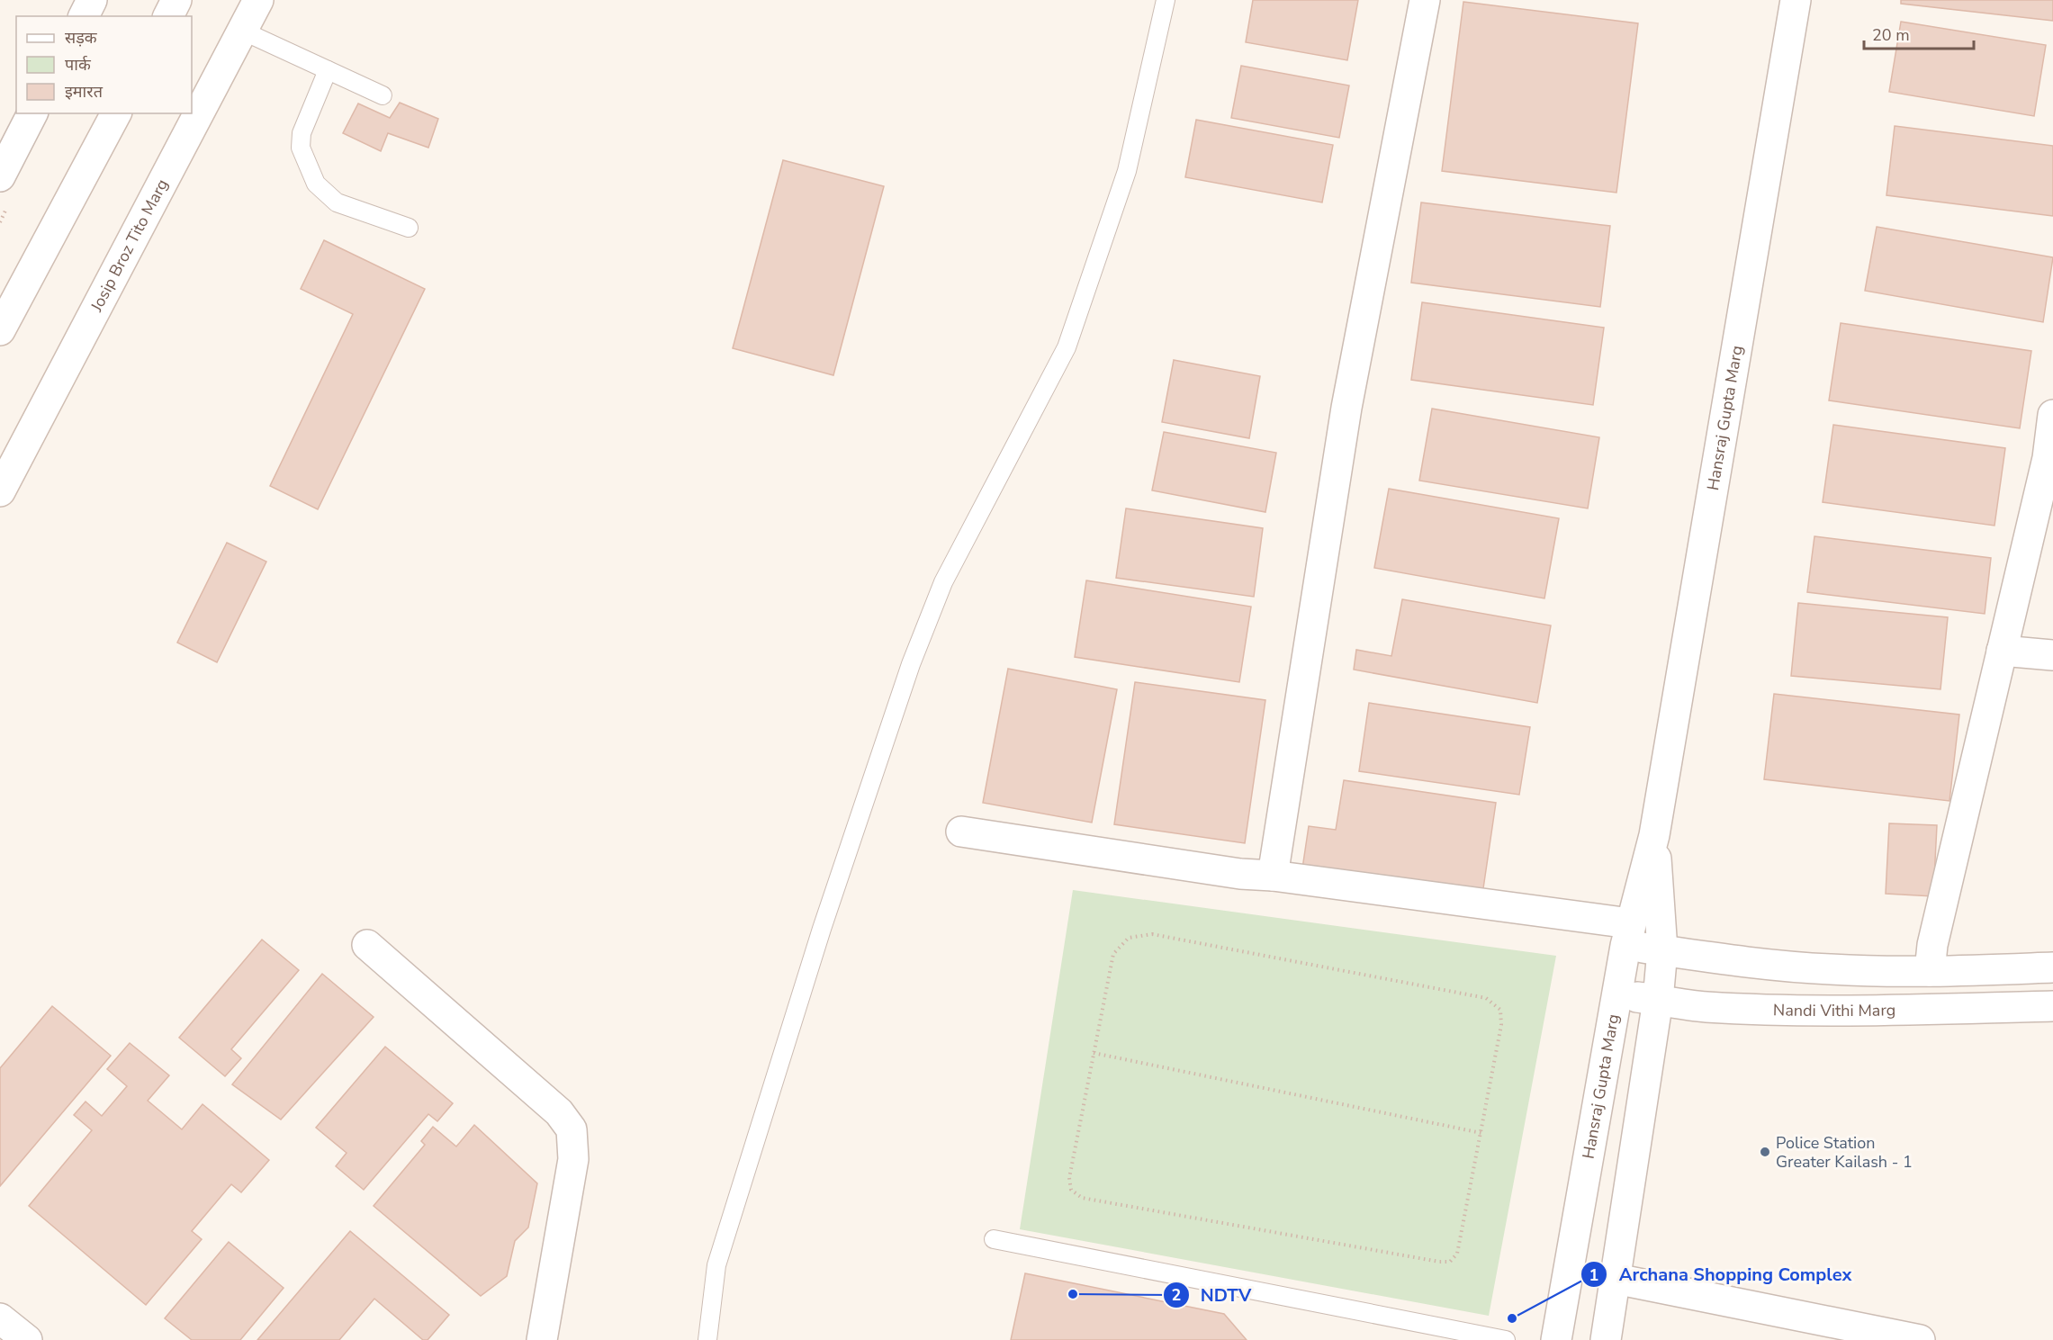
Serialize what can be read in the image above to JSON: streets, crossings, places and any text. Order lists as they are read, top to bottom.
{
  "streets": {
    "street": ["Josip Broz Tito Marg", "Hansraj Gupta Marg", "Nandi Vithi Marg"]
  },
  "crossings": [
    ["Hansraj Gupta Marg", "Nandi Vithi Marg"]
  ],
  "places": ["Police Station Greater Kailash - 1", "NDTV", "Archana Shopping Complex"],
  "legend": ["सड़क", "पार्क", "इमारत"],
  "scale_bar": "20 m"
}
